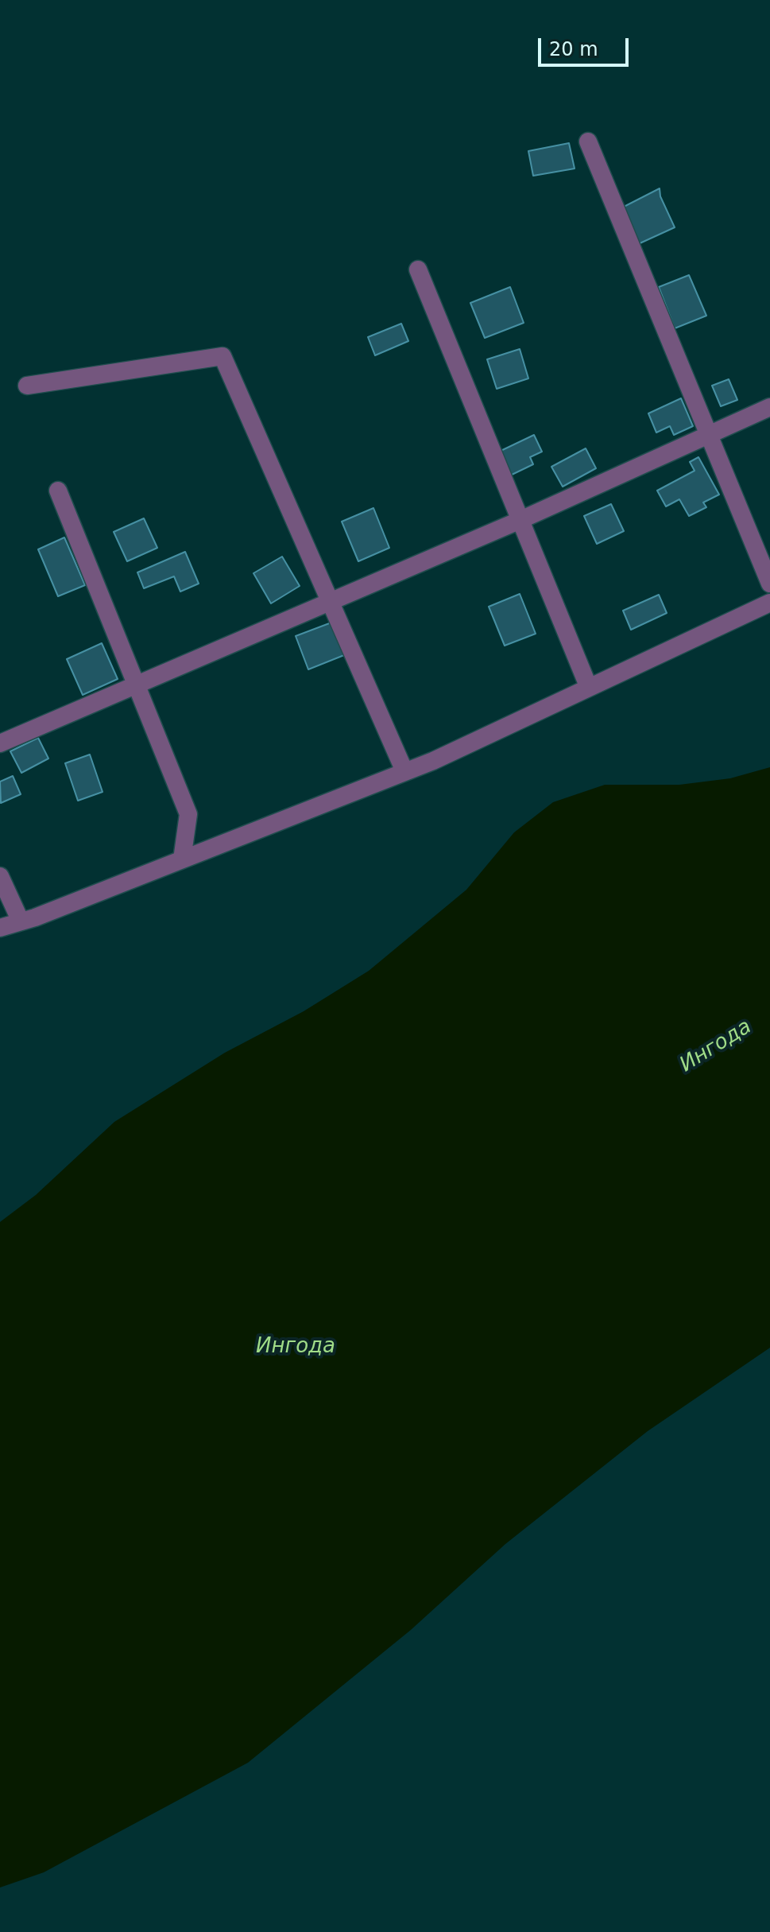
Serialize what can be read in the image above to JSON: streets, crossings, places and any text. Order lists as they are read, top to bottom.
{
  "water": ["Ингода"],
  "scale_bar": "20 m"
}
